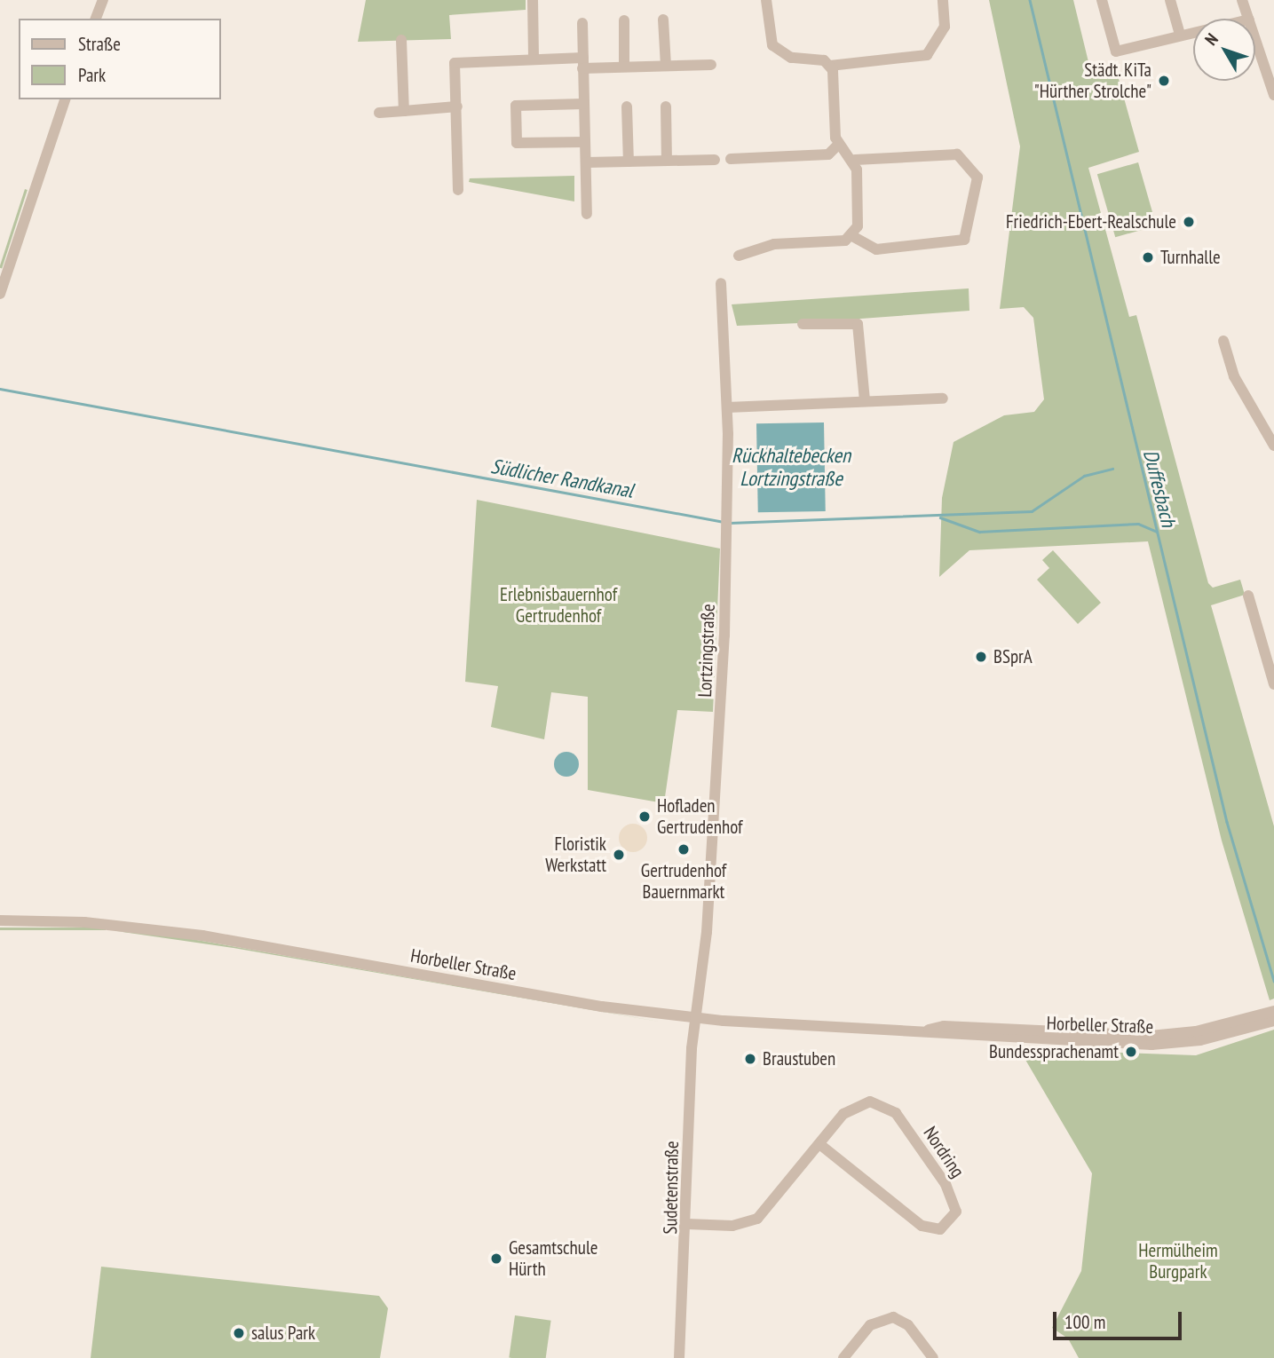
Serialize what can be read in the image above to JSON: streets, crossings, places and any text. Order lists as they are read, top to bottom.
{
  "streets": {
    "street": [
      "Lortzingstraße",
      "Horbeller Straße",
      "Nordring",
      "Sudetenstraße"
    ]
  },
  "crossings": [
    ["Lortzingstraße", "Horbeller Straße"],
    ["Lortzingstraße", "Sudetenstraße"],
    ["Horbeller Straße", "Sudetenstraße"],
    ["Nordring", "Sudetenstraße"]
  ],
  "water": ["Rückhaltebecken Lortzingstraße", "Südlicher Randkanal", "Duffesbach"],
  "parks": ["Erlebnisbauernhof Gertrudenhof", "Hermülheim Burgpark"],
  "places": [
    "Städt. KiTa \"Hürther Strolche\"",
    "Friedrich-Ebert-Realschule",
    "Turnhalle",
    "BSprA",
    "Hofladen Gertrudenhof",
    "Gertrudenhof Bauernmarkt",
    "Floristik Werkstatt",
    "Bundessprachenamt",
    "Braustuben",
    "Gesamtschule Hürth",
    "salus Park"
  ],
  "legend": ["Straße", "Park"],
  "scale_bar": "100 m",
  "north": "top left"
}
